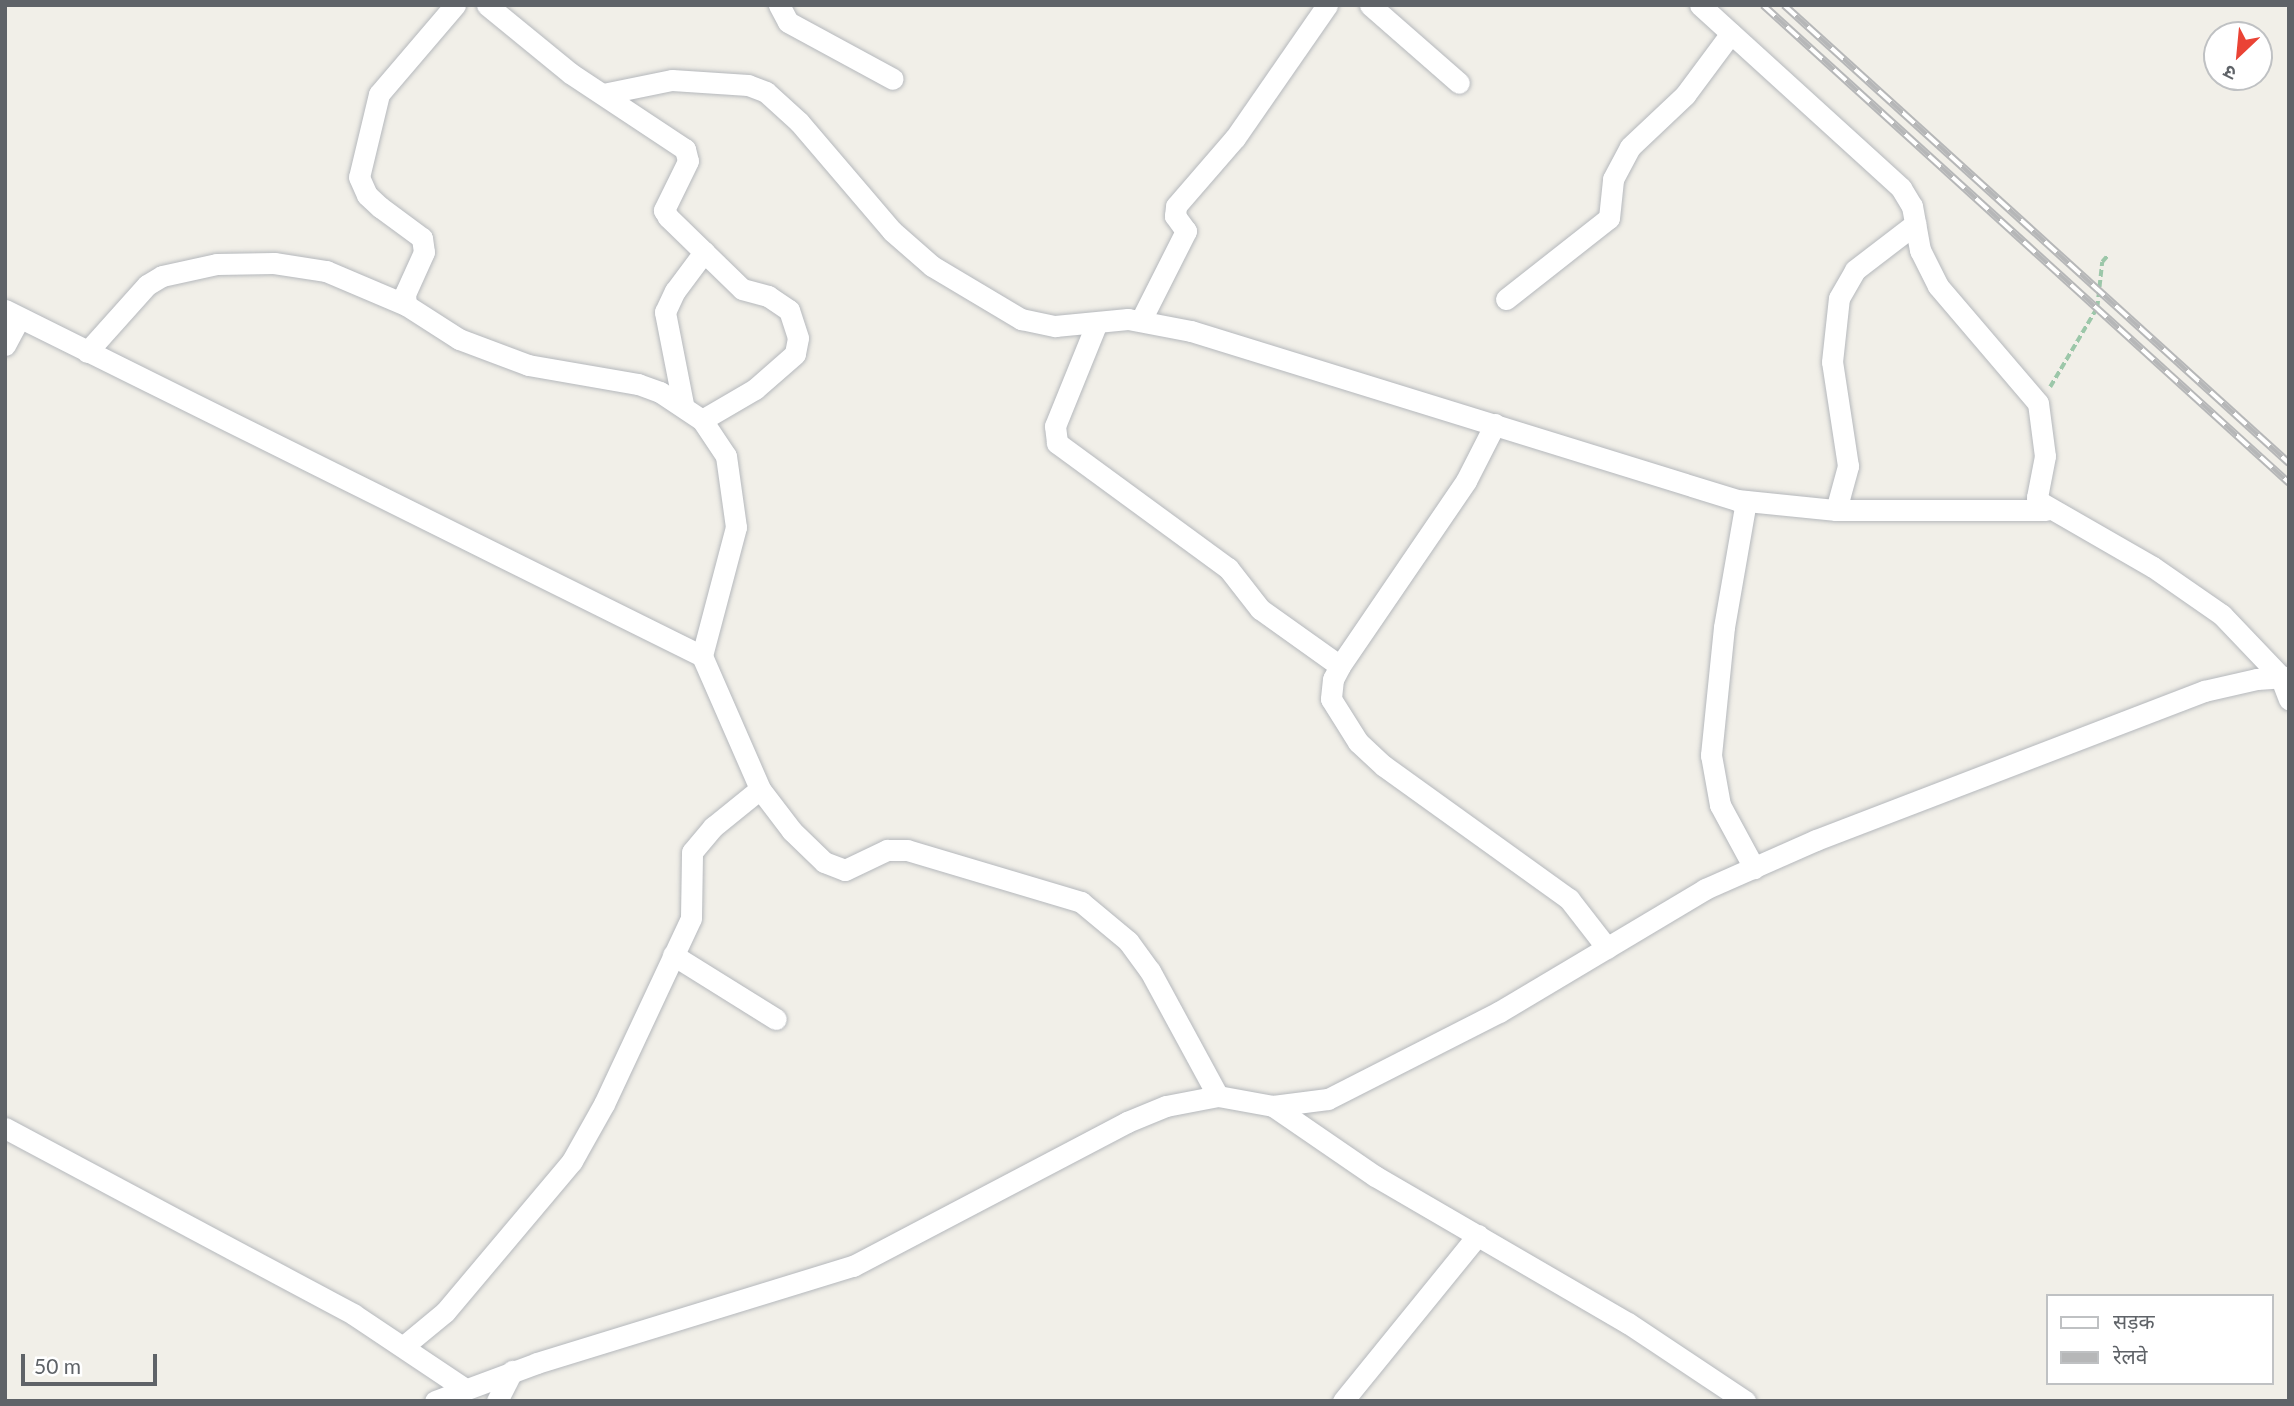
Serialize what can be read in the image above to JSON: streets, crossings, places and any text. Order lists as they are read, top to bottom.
{
  "legend": ["सड़क", "रेलवे"],
  "scale_bar": "50 m",
  "north": "bottom left"
}
